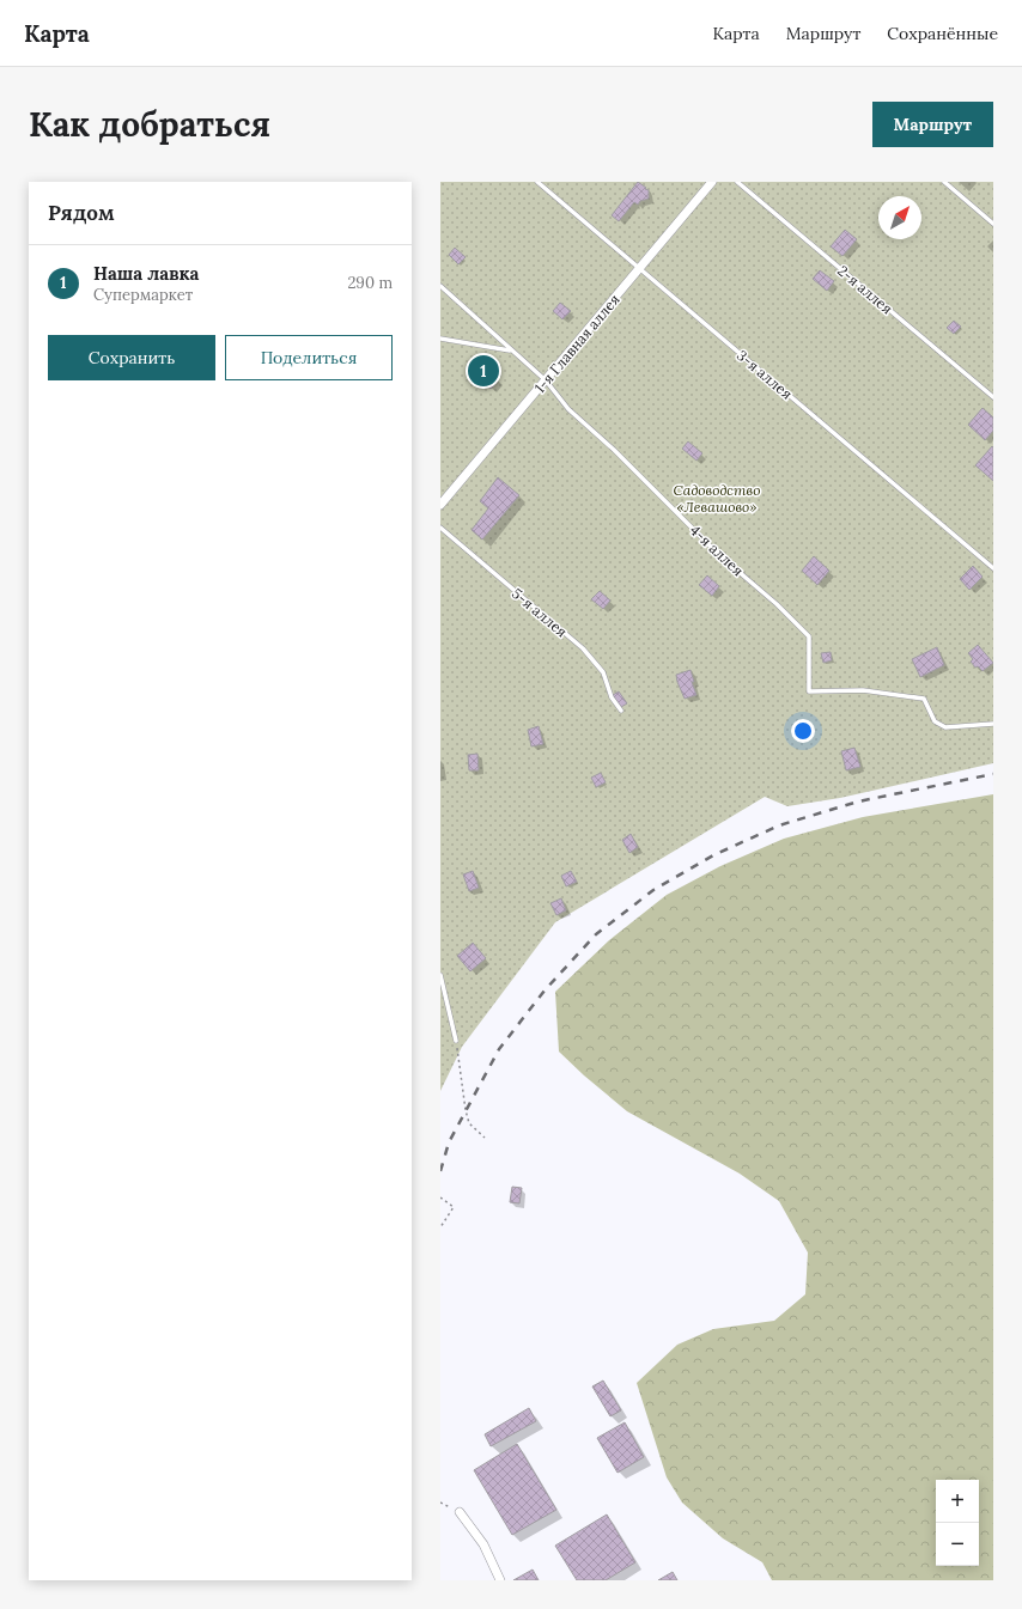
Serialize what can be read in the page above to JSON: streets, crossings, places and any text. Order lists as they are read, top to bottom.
{
  "streets": {
    "street": ["1-я Главная аллея"],
    "lane": [
      "2-я аллея",
      "3-я аллея",
      "4-я аллея",
      "5-я аллея"
    ]
  },
  "crossings": [
    ["1-я Главная аллея", "3-я аллея"],
    ["1-я Главная аллея", "4-я аллея"]
  ],
  "parks": ["Садоводство «Левашово»"],
  "north": "top right",
  "page": {
    "header": "Карта",
    "nav": ["Карта", "Маршрут", "Сохранённые"],
    "buttons": [
      "Маршрут",
      ["Сохранить", "Поделиться"]
    ],
    "title": "Как добраться",
    "heading": "Рядом",
    "list": [
      {
        "mark": "1",
        "name": "Наша лавка",
        "note": "Супермаркет",
        "value": "290 m"
      }
    ],
    "pins": "1",
    "map_buttons": ["+", "−"]
  }
}
